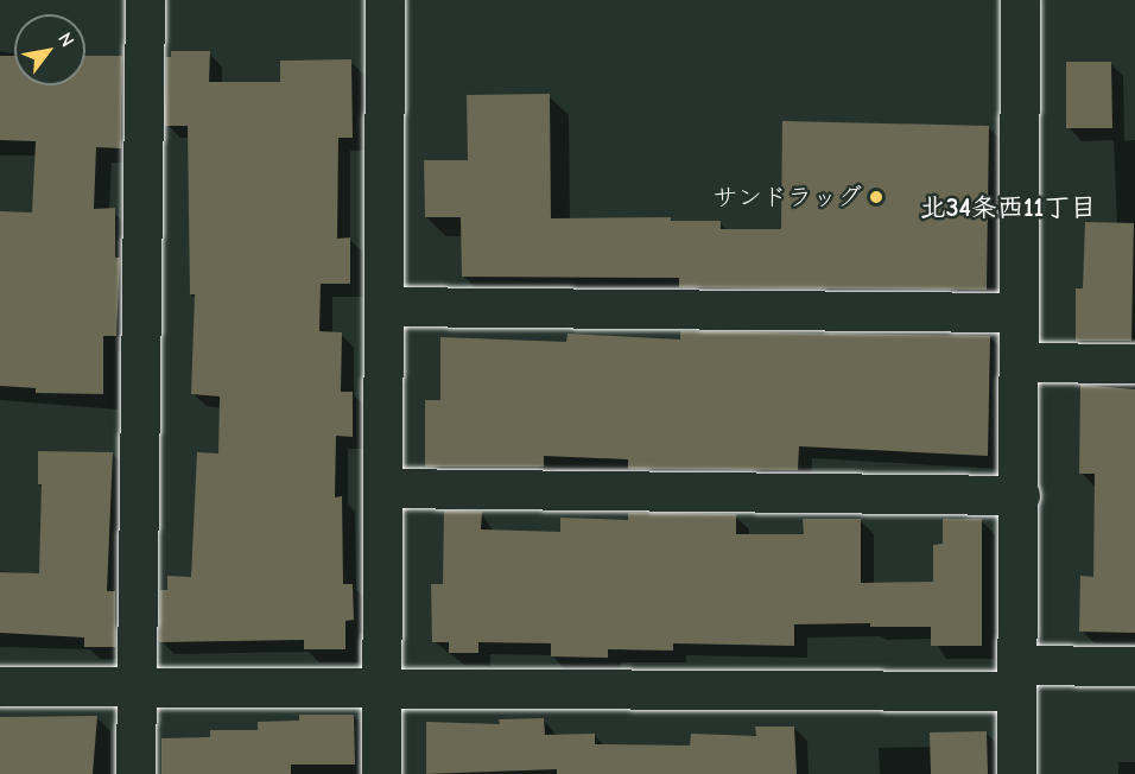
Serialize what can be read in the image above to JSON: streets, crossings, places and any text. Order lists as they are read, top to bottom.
{
  "districts": ["北34条西11丁目"],
  "places": ["サンドラッグ"],
  "north": "top right"
}
